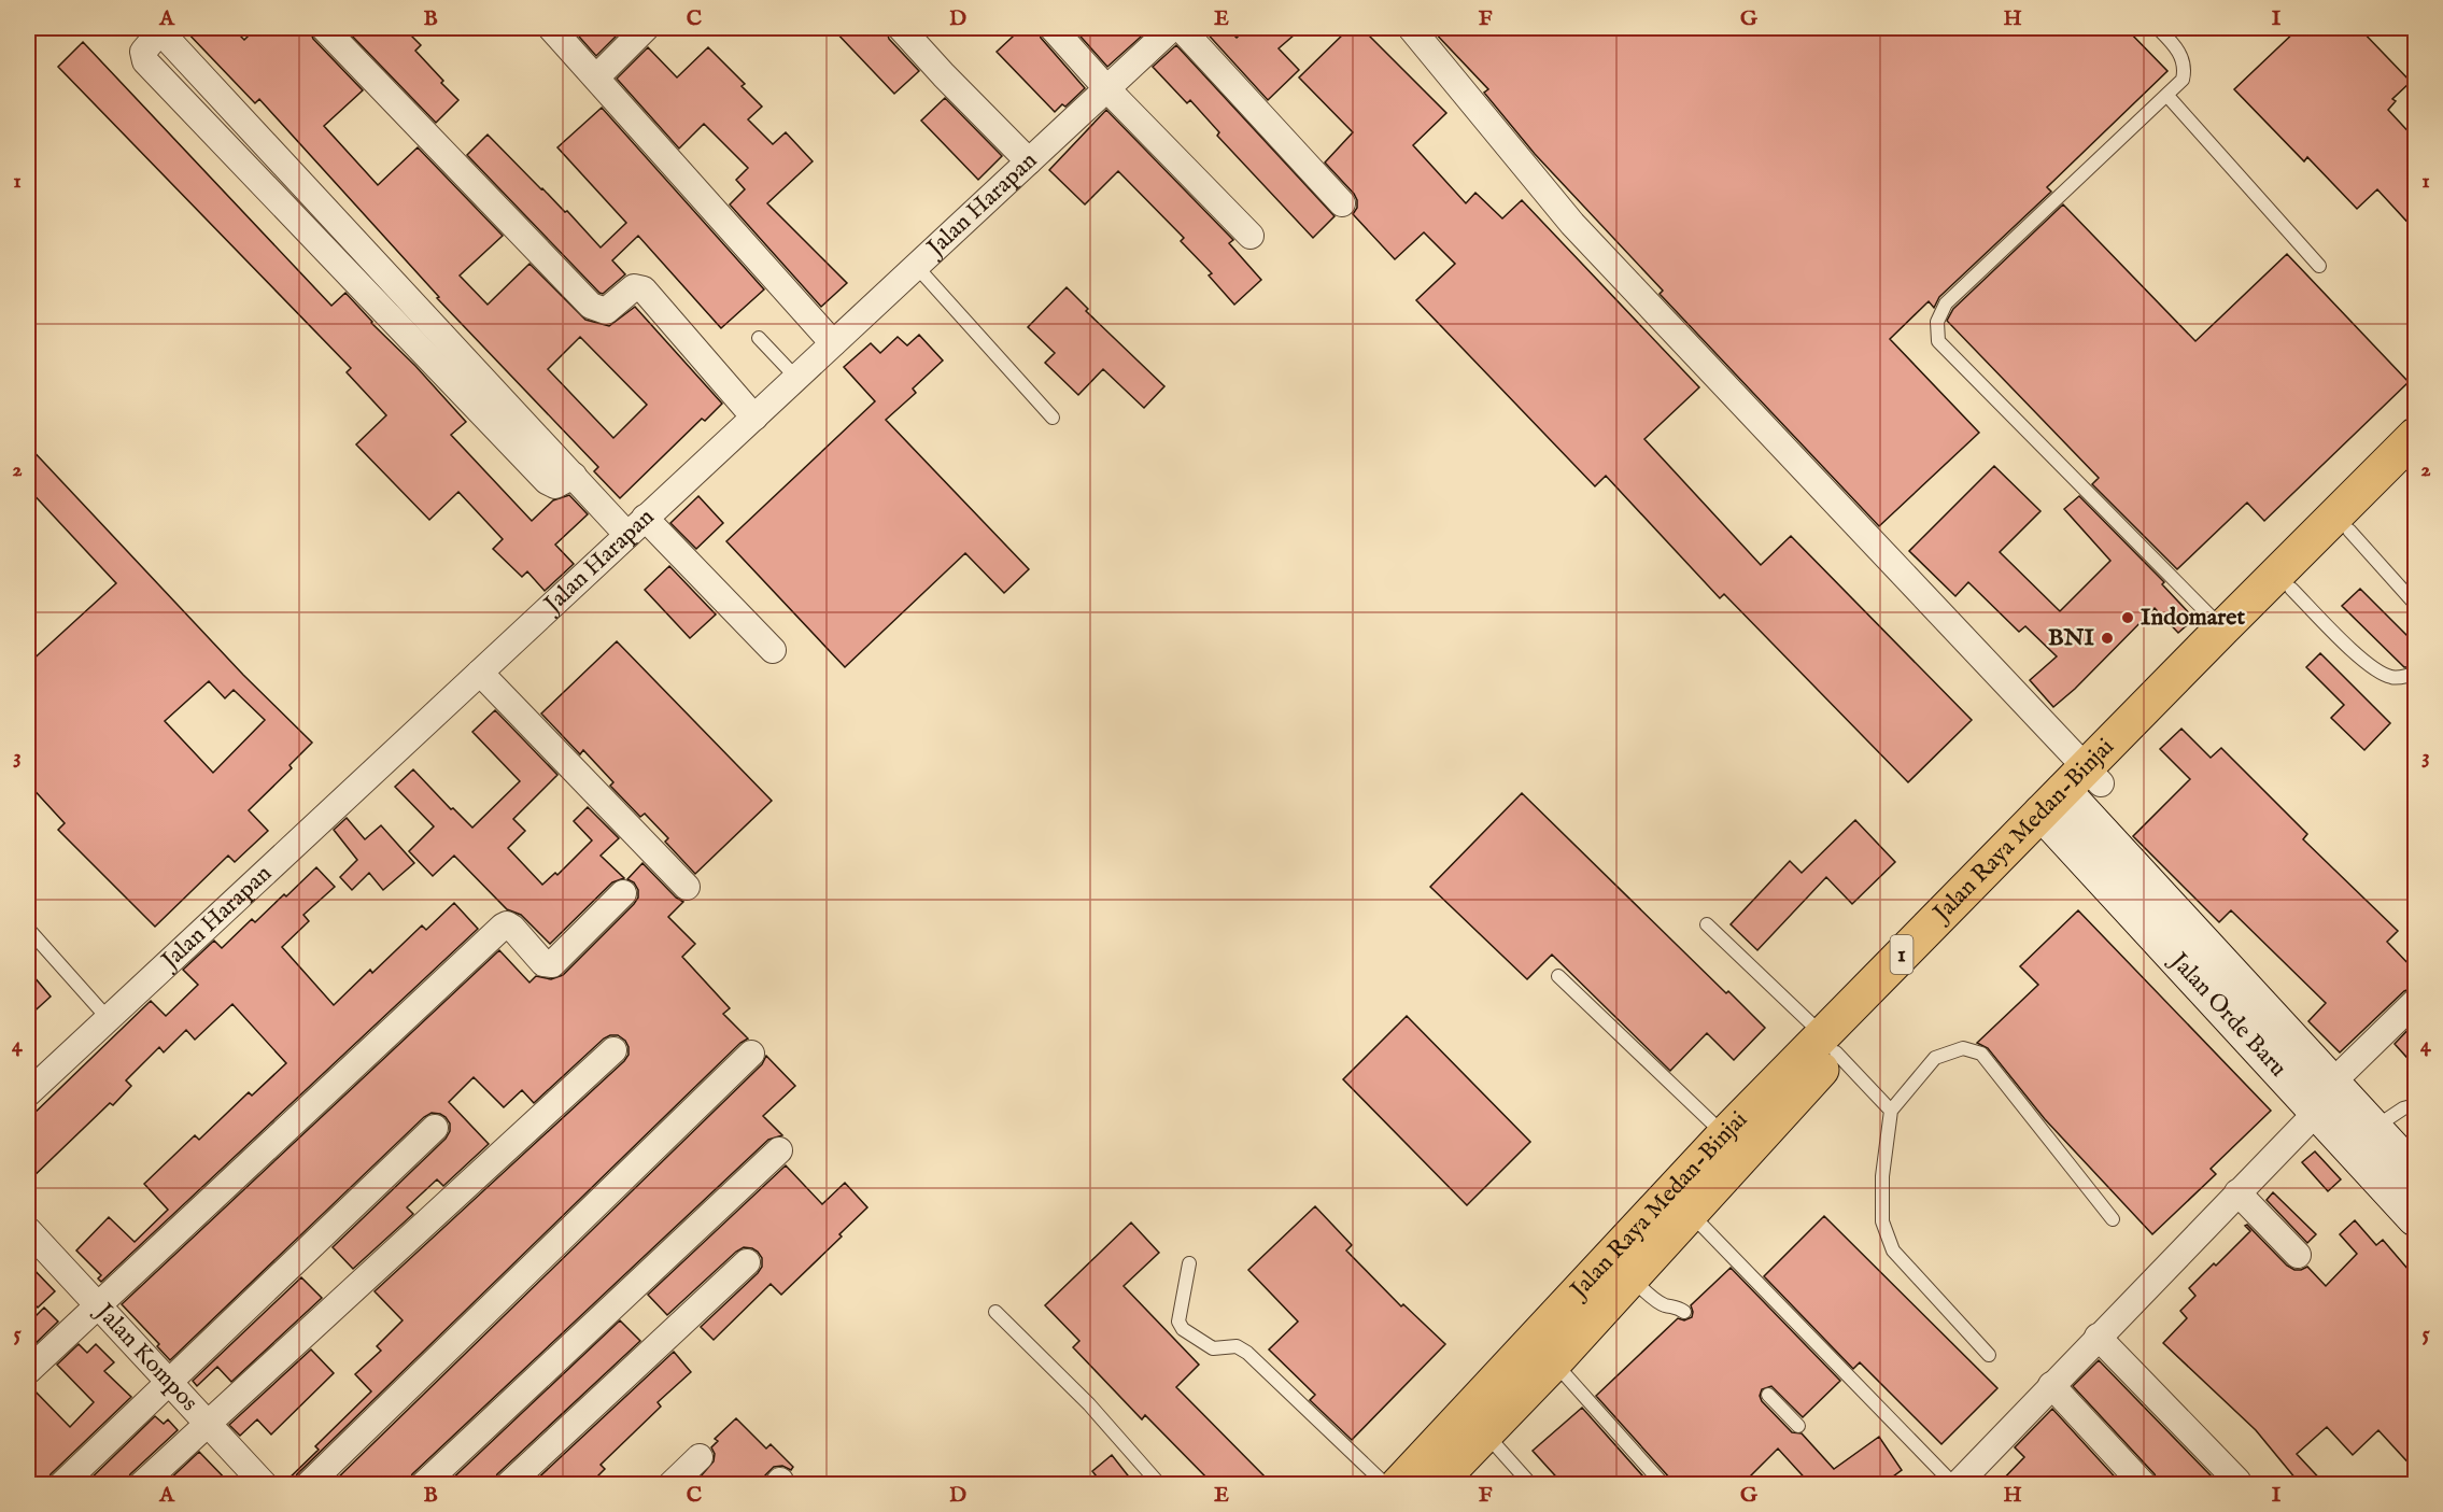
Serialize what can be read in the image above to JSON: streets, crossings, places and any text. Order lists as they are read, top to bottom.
{
  "streets": {
    "highway": ["Jalan Raya Medan-Binjai", "1"],
    "main road": ["Jalan Orde Baru"],
    "street": ["Jalan Harapan", "Jalan Kompos"]
  },
  "crossings": [
    ["Jalan Raya Medan-Binjai", "Jalan Orde Baru"]
  ],
  "places": ["Indomaret", "BNI"],
  "grid": {
    "columns": [
      "A",
      "B",
      "C",
      "D",
      "E",
      "F",
      "G",
      "H",
      "I"
    ],
    "rows": [
      "1",
      "2",
      "3",
      "4",
      "5"
    ]
  }
}
